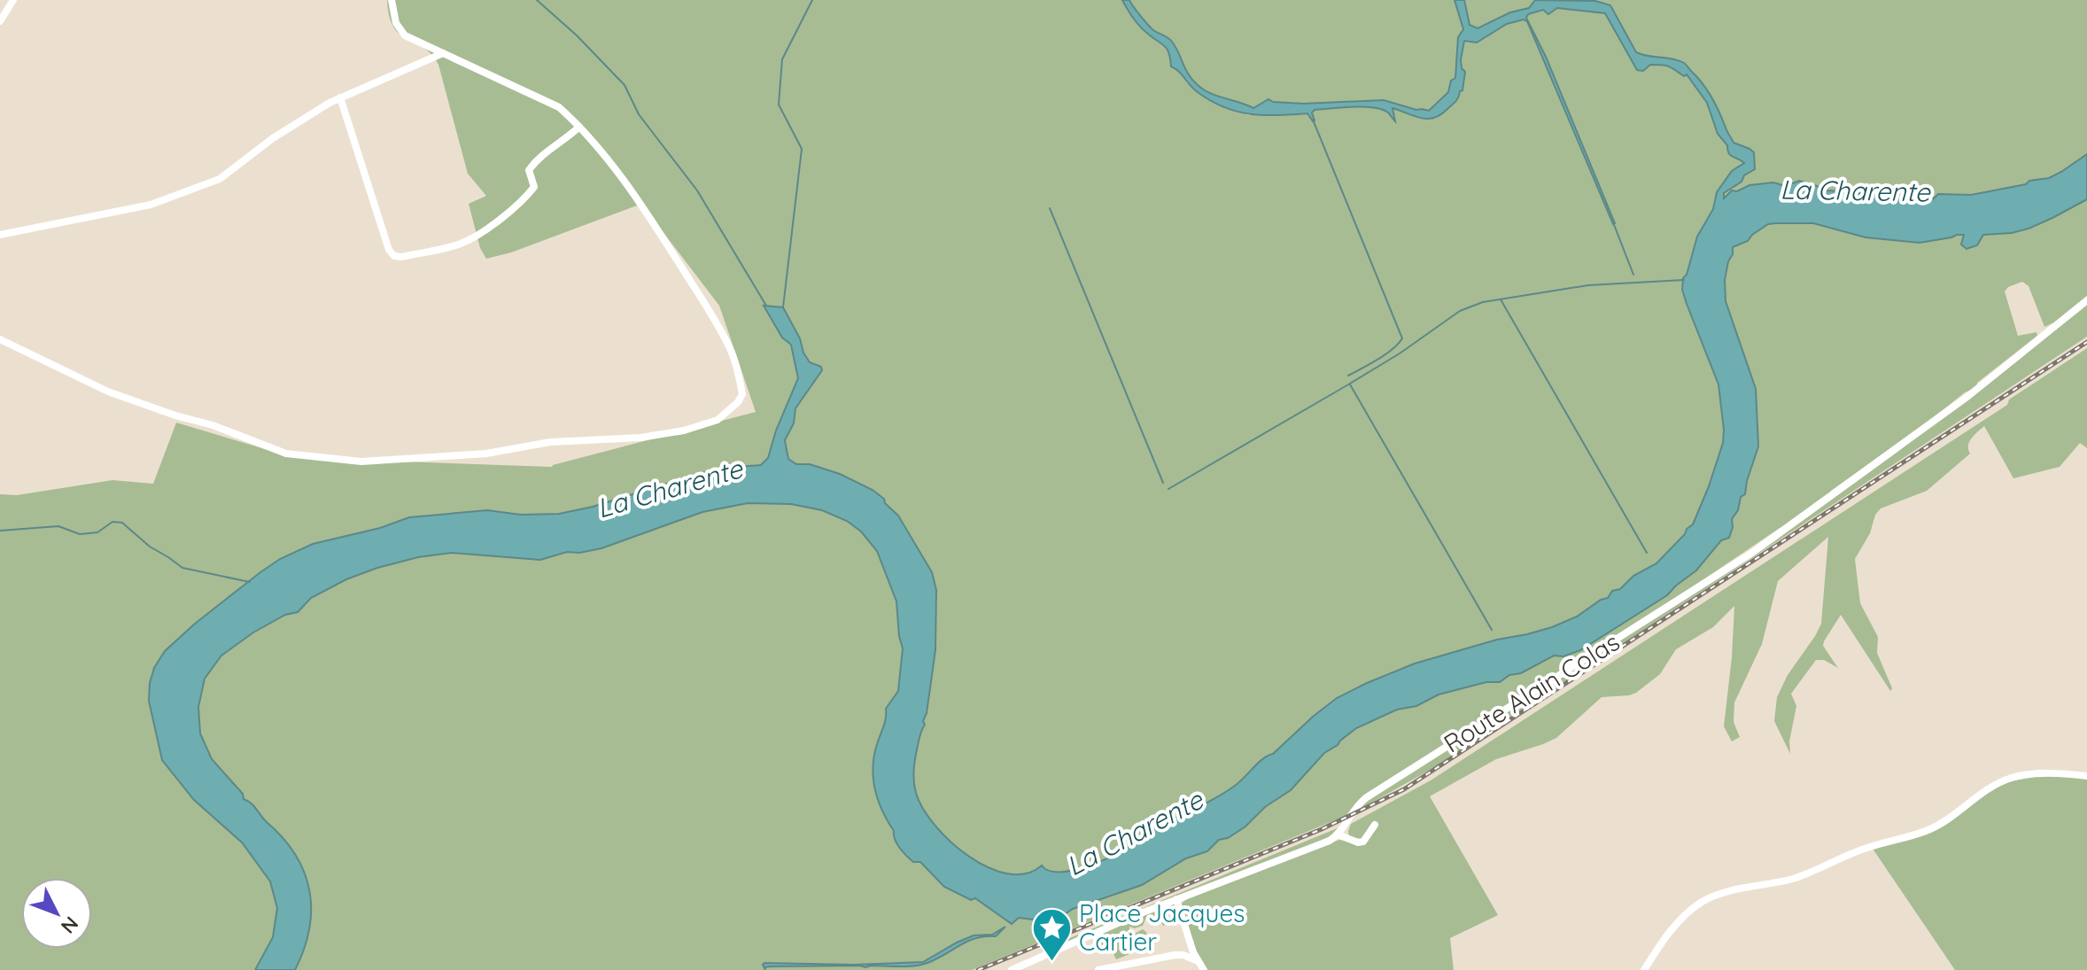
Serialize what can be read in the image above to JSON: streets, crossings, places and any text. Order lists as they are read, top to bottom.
{
  "streets": {
    "street": ["Route Alain Colas"]
  },
  "water": ["La Charente"],
  "places": {
    "place": ["Place Jacques Cartier"]
  },
  "north": "bottom right"
}
